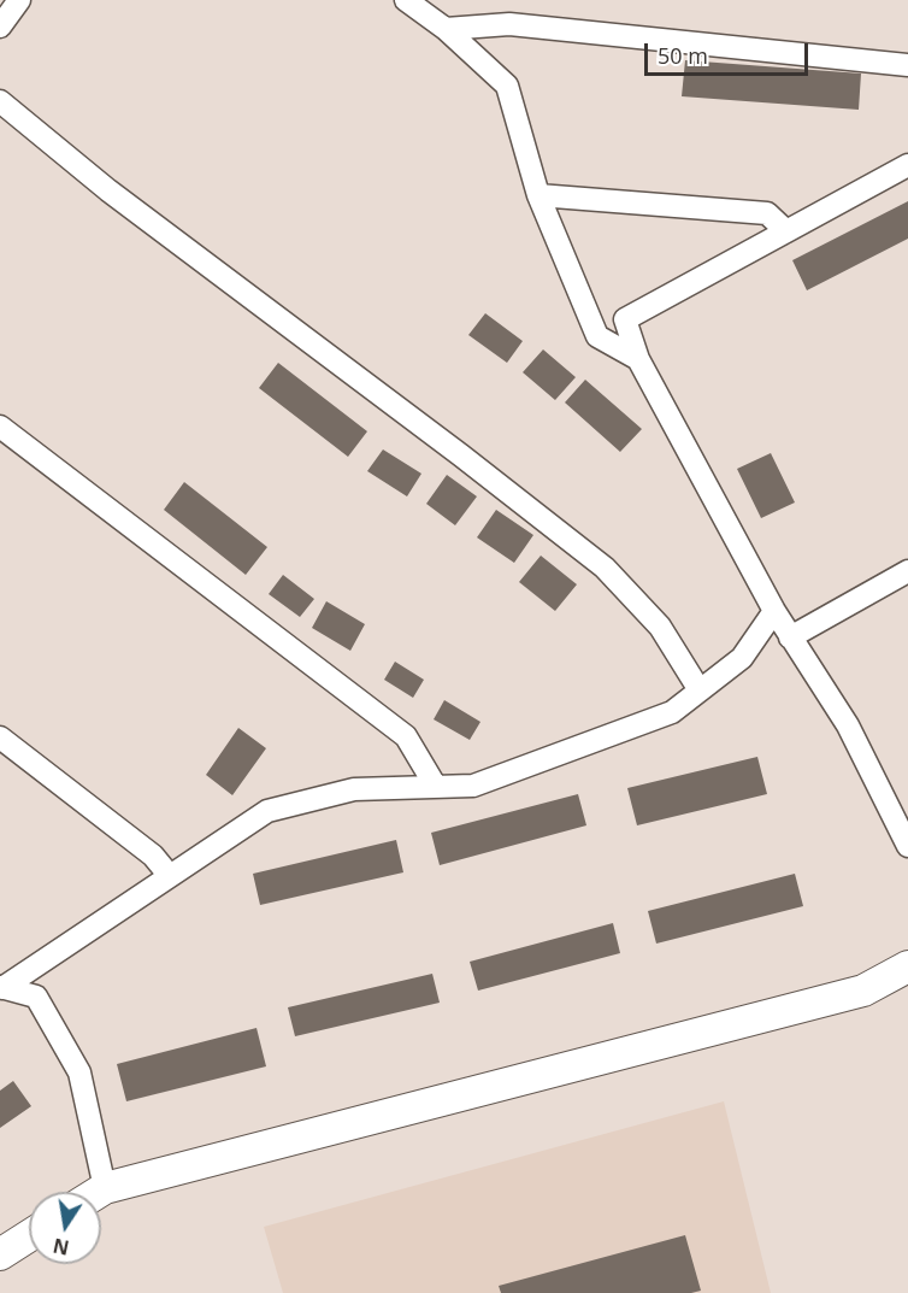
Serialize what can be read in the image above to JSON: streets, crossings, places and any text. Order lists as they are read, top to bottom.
{
  "scale_bar": "50 m",
  "north": "bottom"
}
